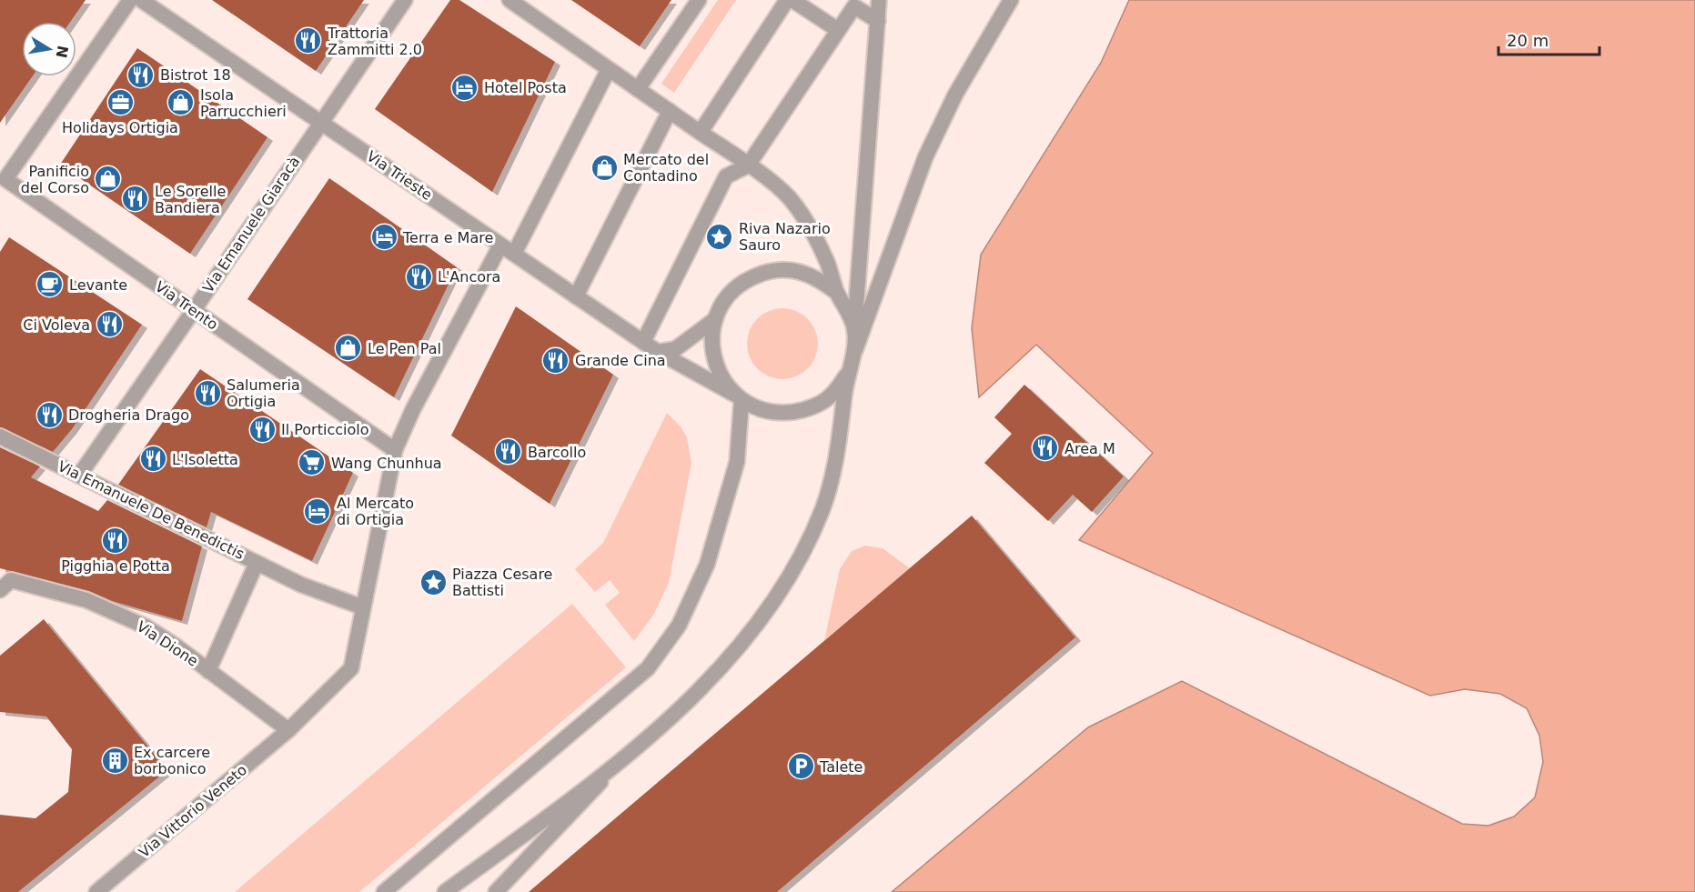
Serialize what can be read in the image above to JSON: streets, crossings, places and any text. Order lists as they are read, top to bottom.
{
  "streets": {
    "street": [
      "Via Trieste",
      "Via Emanuele Giaracà",
      "Via Trento",
      "Via Emanuele De Benedictis",
      "Via Dione",
      "Via Vittorio Veneto"
    ]
  },
  "crossings": [
    ["Via Trieste", "Via Emanuele Giaracà"],
    ["Via Trieste", "Via Vittorio Veneto"],
    ["Via Emanuele Giaracà", "Via Trento"],
    ["Via Emanuele Giaracà", "Via Emanuele De Benedictis"],
    ["Via Trento", "Via Vittorio Veneto"],
    ["Via Emanuele De Benedictis", "Via Vittorio Veneto"],
    ["Via Dione", "Via Vittorio Veneto"]
  ],
  "places": {
    "restaurant": [
      "Trattoria Zammitti 2.0",
      "Bistrot 18",
      "Le Sorelle Bandiera",
      "L'Ancora",
      "Ci Voleva",
      "Grande Cina",
      "Salumeria Ortigia",
      "Drogheria Drago",
      "Il Porticciolo",
      "Area M",
      "Barcollo",
      "L'Isoletta",
      "Pigghia e Potta"
    ],
    "hotel": ["Hotel Posta", "Terra e Mare", "Al Mercato di Ortigia"],
    "office": ["Holidays Ortigia"],
    "shop": [
      "Isola Parrucchieri",
      "Mercato del Contadino",
      "Panificio del Corso",
      "Le Pen Pal"
    ],
    "place": ["Riva Nazario Sauro", "Piazza Cesare Battisti"],
    "cafe": ["Levante"],
    "supermarket": ["Wang Chunhua"],
    "building": ["Ex carcere borbonico"],
    "parking": ["Talete"]
  },
  "scale_bar": "20 m",
  "north": "right"
}
